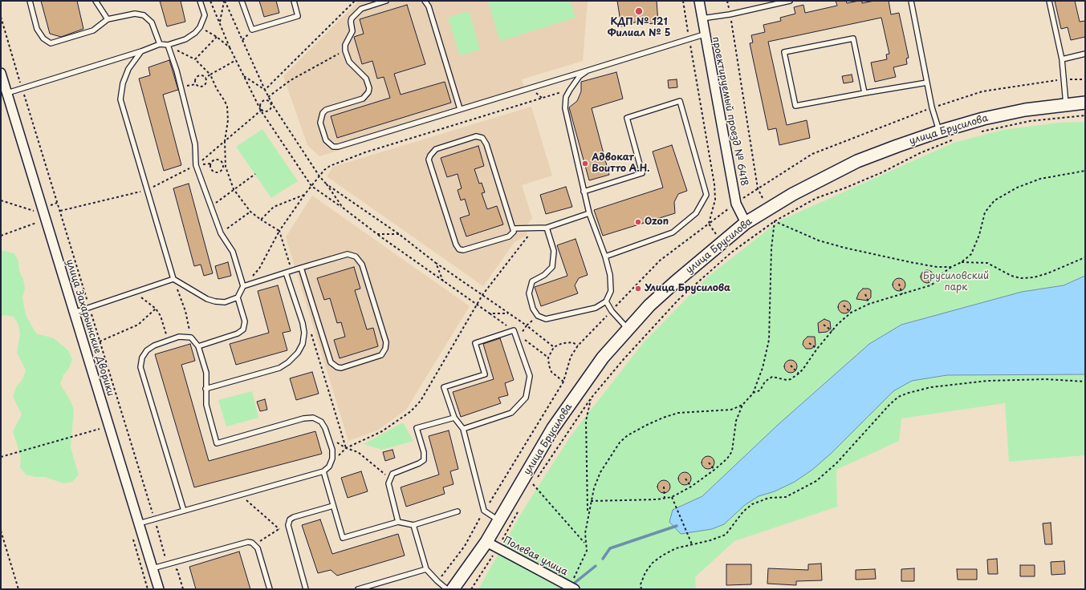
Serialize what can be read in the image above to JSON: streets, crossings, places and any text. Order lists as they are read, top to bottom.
{
  "streets": {
    "street": [
      "проектируемый проезд № 6418",
      "улица Брусилова",
      "улица Захарьинские Дворики",
      "Полевая улица"
    ]
  },
  "crossings": [
    ["проектируемый проезд № 6418", "улица Брусилова"],
    ["улица Брусилова", "Полевая улица"]
  ],
  "parks": ["Брусиловский парк"],
  "places": [
    "КДП № 121 Филиал № 5",
    "Адвокат Воитто А.Н.",
    "Ozon",
    "Улица Брусилова"
  ]
}
